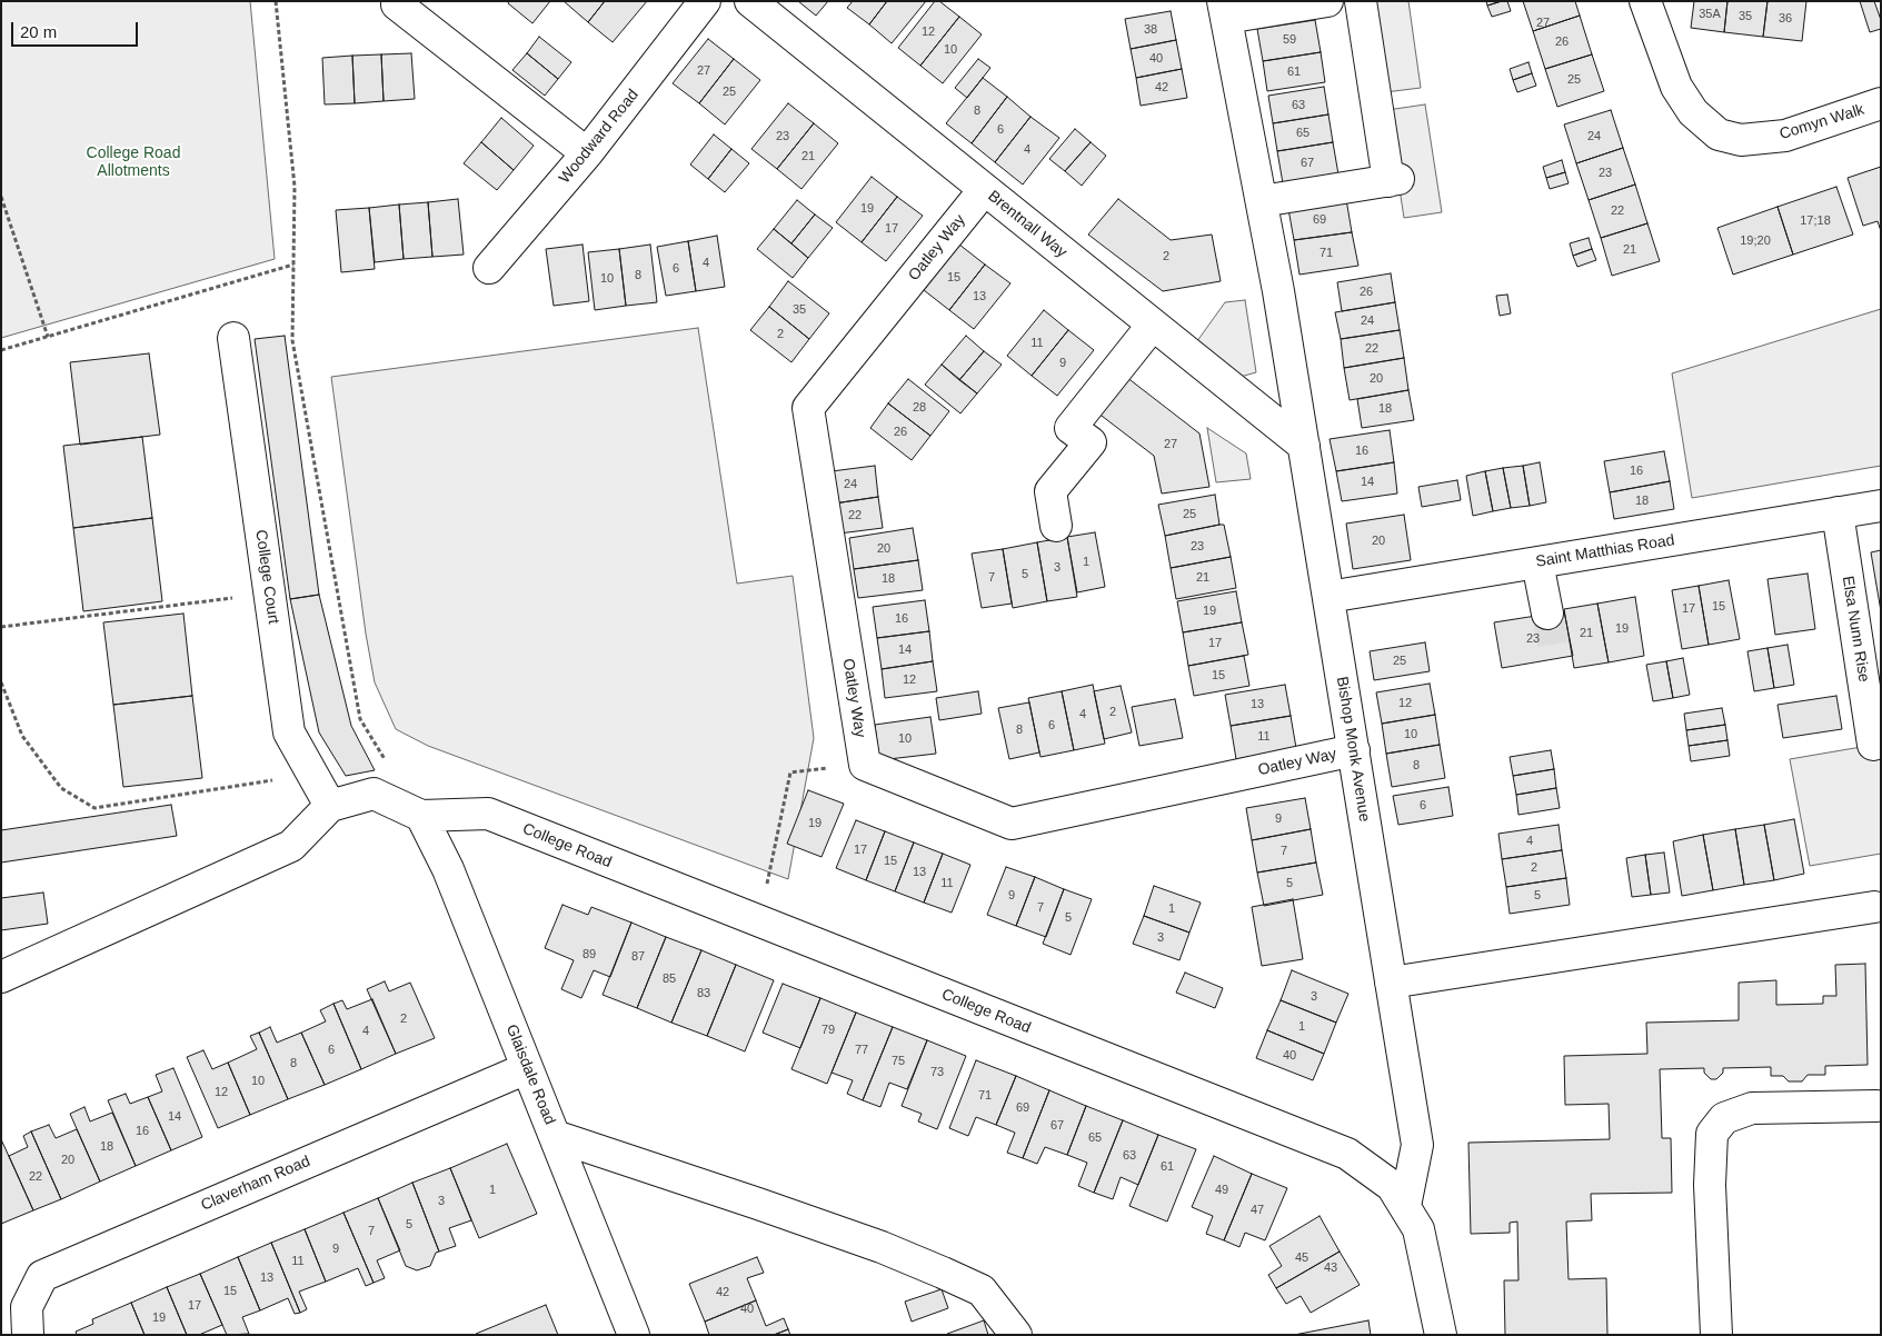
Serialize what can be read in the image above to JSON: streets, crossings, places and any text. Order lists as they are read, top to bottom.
{
  "streets": {
    "street": [
      "Comyn Walk",
      "Woodward Road",
      "Brentnall Way",
      "Oatley Way",
      "Saint Matthias Road",
      "College Court",
      "Elsa Nunn Rise",
      "Bishop Monk Avenue",
      "College Road",
      "Glaisdale Road",
      "Claverham Road"
    ]
  },
  "crossings": [
    ["Brentnall Way", "Oatley Way"],
    ["Brentnall Way", "Bishop Monk Avenue"],
    ["Oatley Way", "Bishop Monk Avenue"],
    ["Saint Matthias Road", "Elsa Nunn Rise"],
    ["Saint Matthias Road", "Bishop Monk Avenue"],
    ["Bishop Monk Avenue", "College Road"],
    ["College Road", "Glaisdale Road"],
    ["Glaisdale Road", "Claverham Road"]
  ],
  "parks": ["College Road Allotments"],
  "house_numbers": [
    "35A",
    "35",
    "36",
    "27",
    "38",
    "12",
    "59",
    "26",
    "10",
    "40",
    "27",
    "61",
    "25",
    "42",
    "25",
    "63",
    "8",
    "6",
    "65",
    "23",
    "24",
    "4",
    "21",
    "67",
    "23",
    "19",
    "22",
    "69",
    "17;18",
    "17",
    "19;20",
    "21",
    "71",
    "2",
    "4",
    "6",
    "8",
    "15",
    "10",
    "26",
    "13",
    "35",
    "24",
    "2",
    "11",
    "22",
    "9",
    "20",
    "28",
    "18",
    "26",
    "27",
    "16",
    "16",
    "14",
    "24",
    "18",
    "25",
    "22",
    "20",
    "23",
    "20",
    "1",
    "3",
    "5",
    "7",
    "21",
    "18",
    "15",
    "17",
    "19",
    "16",
    "19",
    "21",
    "23",
    "17",
    "14",
    "25",
    "15",
    "12",
    "12",
    "13",
    "2",
    "4",
    "6",
    "8",
    "10",
    "11",
    "10",
    "8",
    "6",
    "9",
    "19",
    "4",
    "17",
    "7",
    "15",
    "2",
    "13",
    "11",
    "5",
    "9",
    "5",
    "7",
    "1",
    "5",
    "3",
    "89",
    "87",
    "85",
    "83",
    "3",
    "2",
    "1",
    "79",
    "4",
    "6",
    "77",
    "40",
    "75",
    "8",
    "73",
    "10",
    "12",
    "71",
    "69",
    "14",
    "67",
    "16",
    "65",
    "18",
    "63",
    "20",
    "61",
    "22",
    "1",
    "49",
    "3",
    "47",
    "5",
    "7",
    "9",
    "45",
    "11",
    "43",
    "13",
    "15",
    "42",
    "17",
    "40",
    "19"
  ],
  "scale_bar": "20 m"
}
